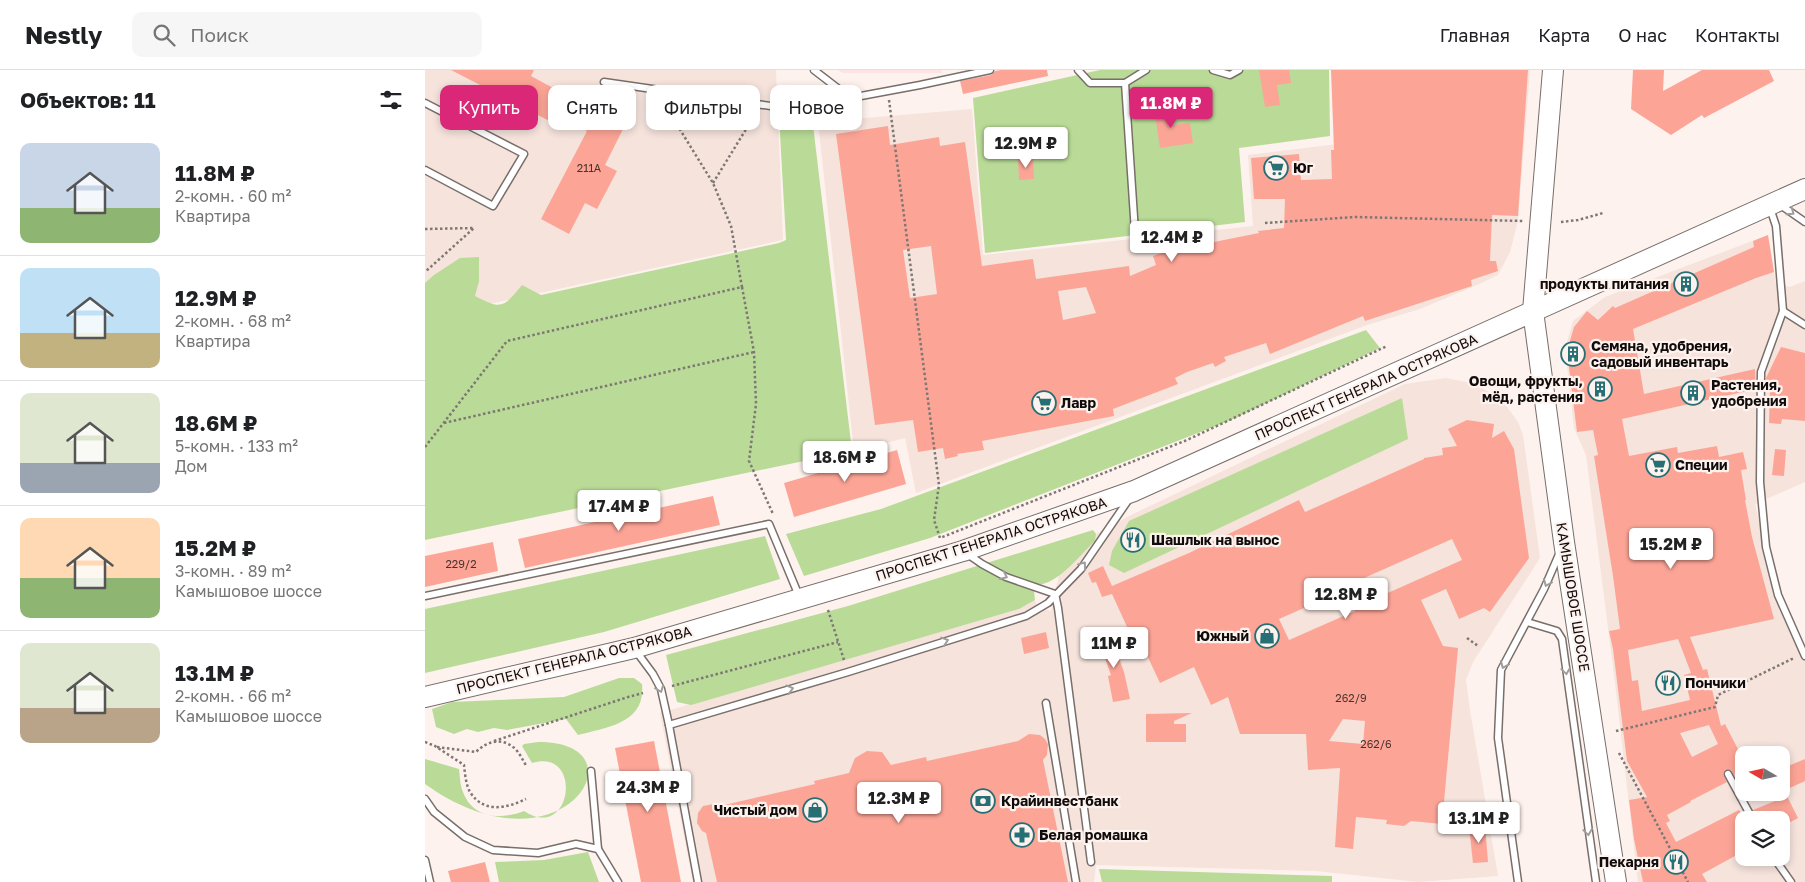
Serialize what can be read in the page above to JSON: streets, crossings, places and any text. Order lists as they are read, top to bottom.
{
  "streets": {
    "main road": ["ПРОСПЕКТ ГЕНЕРАЛА ОСТРЯКОВА", "КАМЫШОВОЕ ШОССЕ"]
  },
  "crossings": [
    ["ПРОСПЕКТ ГЕНЕРАЛА ОСТРЯКОВА", "КАМЫШОВОЕ ШОССЕ"]
  ],
  "places": {
    "supermarket": ["Юг", "Лавр", "Специи"],
    "building": [
      "продукты питания",
      "Семяна, удобрения, садовый инвентарь",
      "Овощи, фрукты, мёд, растения",
      "Растения, удобрения"
    ],
    "restaurant": ["Шашлык на вынос", "Пончики", "Пекарня"],
    "shop": ["Южный", "Чистый дом"],
    "bank": ["Крайинвестбанк"],
    "pharmacy": ["Белая ромашка"]
  },
  "house_numbers": [
    "211А",
    "229/2",
    "262/9",
    "262/6"
  ],
  "north": "left",
  "page": {
    "header": "Nestly",
    "search": "Поиск",
    "nav": [
      "Главная",
      "Карта",
      "О нас",
      "Контакты"
    ],
    "heading": "Объектов: 11",
    "chip": [
      "Купить",
      "Снять",
      "Фильтры",
      "Новое"
    ],
    "price": [
      "11.8M ₽",
      "12.9M ₽",
      "12.4M ₽",
      "18.6M ₽",
      "17.4M ₽",
      "15.2M ₽",
      "12.8M ₽",
      "11M ₽",
      "24.3M ₽",
      "12.3M ₽",
      "13.1M ₽"
    ],
    "list": [
      {
        "name": "11.8M ₽",
        "note": "2-комн. · 60 m² · Квартира"
      },
      {
        "name": "12.9M ₽",
        "note": "2-комн. · 68 m² · Квартира"
      },
      {
        "name": "18.6M ₽",
        "note": "5-комн. · 133 m² · Дом"
      },
      {
        "name": "15.2M ₽",
        "note": "3-комн. · 89 m² · Камышовое шоссе"
      },
      {
        "name": "13.1M ₽",
        "note": "2-комн. · 66 m² · Камышовое шоссе"
      }
    ]
  }
}
